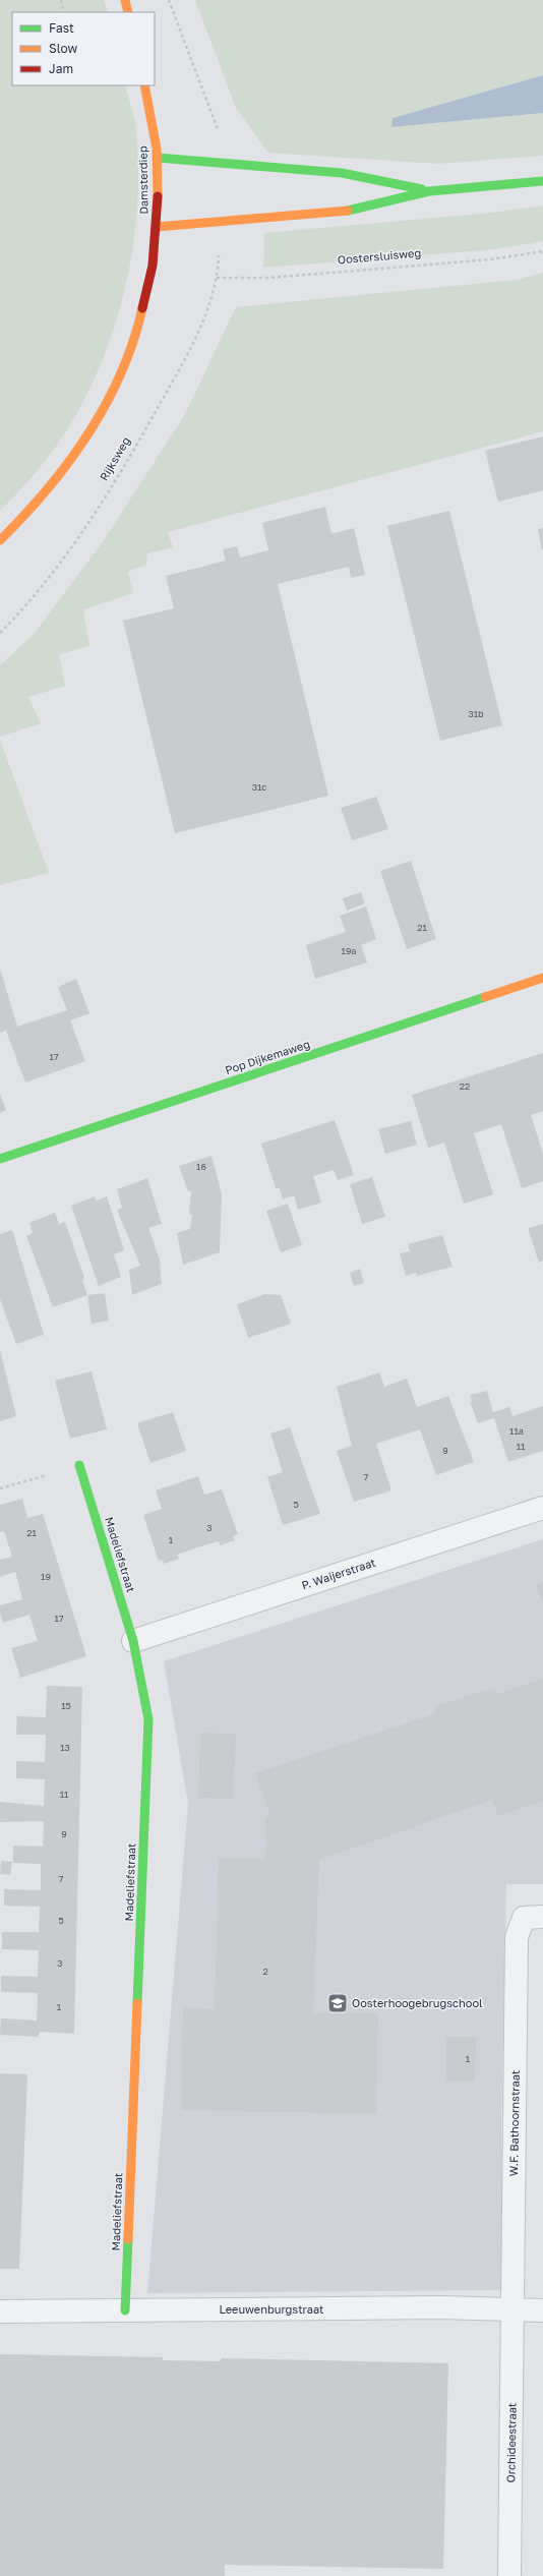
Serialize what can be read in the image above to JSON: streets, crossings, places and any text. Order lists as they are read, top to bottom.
{
  "streets": {
    "street": [
      "Damsterdiep",
      "Pop Dijkemaweg",
      "Madeliefstraat",
      "P. Waijerstraat",
      "W.F. Bathoornstraat",
      "Leeuwenburgstraat",
      "Orchideestraat"
    ],
    "path": ["Oostersluisweg", "Rijksweg"]
  },
  "crossings": [
    ["Oostersluisweg", "Rijksweg"],
    ["Madeliefstraat", "P. Waijerstraat"],
    ["Madeliefstraat", "Leeuwenburgstraat"],
    ["W.F. Bathoornstraat", "Leeuwenburgstraat"],
    ["W.F. Bathoornstraat", "Orchideestraat"],
    ["Leeuwenburgstraat", "Orchideestraat"]
  ],
  "places": {
    "school or university": ["Oosterhoogebrugschool"]
  },
  "house_numbers": [
    "31b",
    "31c",
    "21",
    "19a",
    "17",
    "22",
    "16",
    "11a",
    "11",
    "9",
    "7",
    "5",
    "3",
    "21",
    "1",
    "19",
    "17",
    "15",
    "13",
    "11",
    "9",
    "7",
    "5",
    "3",
    "2",
    "1",
    "1"
  ],
  "legend": ["Fast", "Slow", "Jam"]
}
